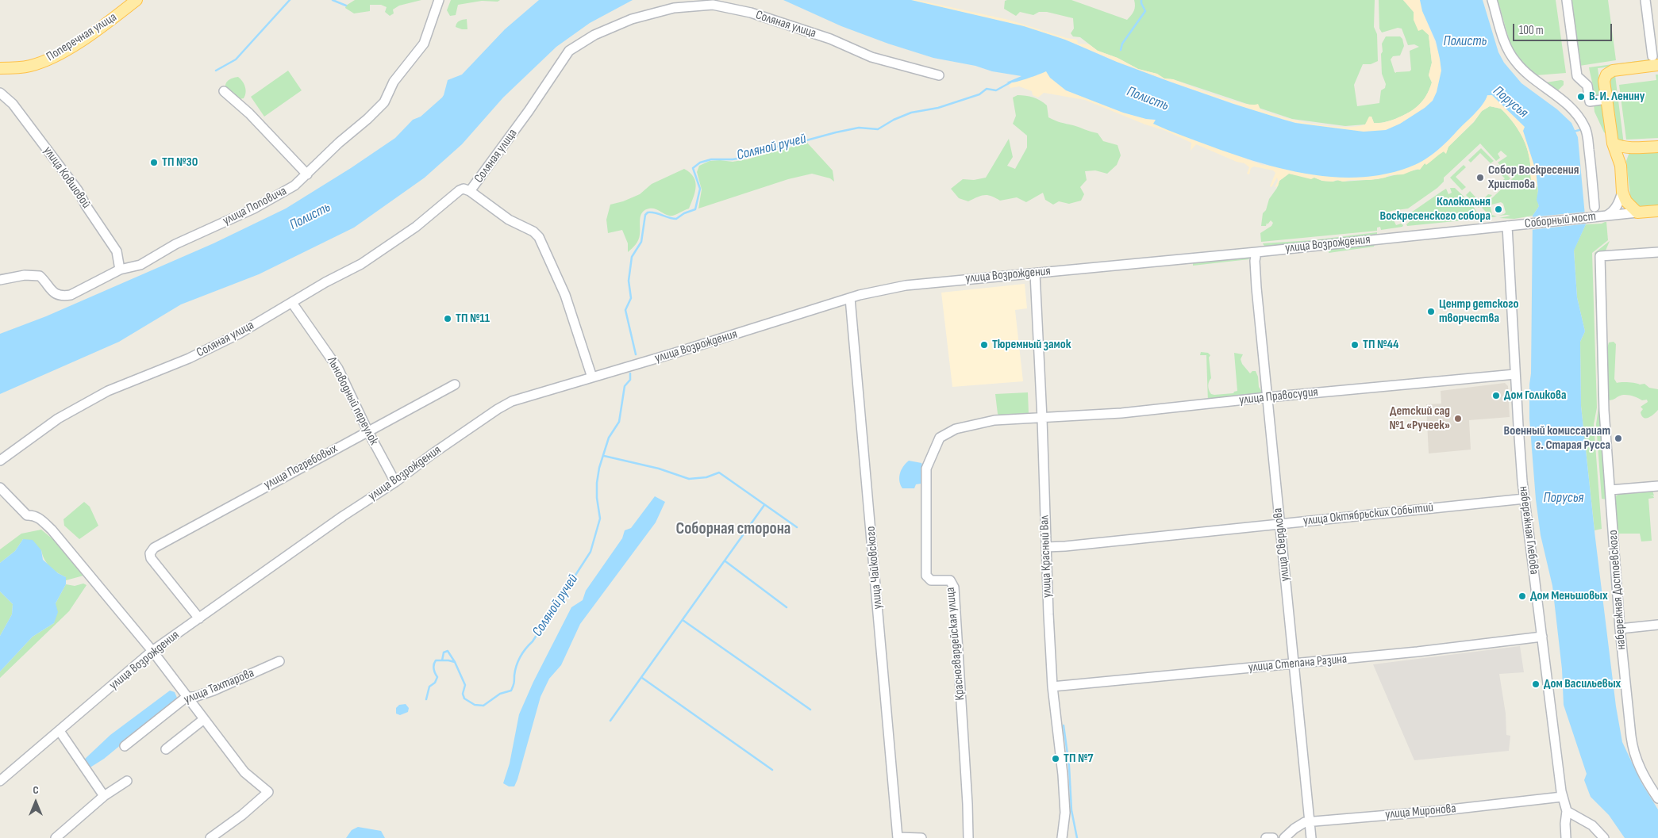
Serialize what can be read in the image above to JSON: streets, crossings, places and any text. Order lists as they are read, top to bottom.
{
  "streets": {
    "main road": ["Поперечная улица"],
    "street": [
      "Соляная улица",
      "улица Ковшовой",
      "улица Поповича",
      "Соборный мост",
      "улица Возрождения",
      "улица Правосудия",
      "Льноводный переулок",
      "улица Погребовых",
      "улица Октябрьских Событий",
      "набережная Глебова",
      "улица Свердлова",
      "улица Красный Вал",
      "улица Чайковского",
      "набережная Достоевского",
      "Красногвардейская улица",
      "улица Степана Разина",
      "улица Тахтарова",
      "улица Миронова"
    ]
  },
  "crossings": [
    ["Соляная улица", "Льноводный переулок"],
    ["улица Ковшовой", "улица Поповича"],
    ["Соборный мост", "улица Возрождения"],
    ["Соборный мост", "набережная Глебова"],
    ["улица Возрождения", "Льноводный переулок"],
    ["улица Возрождения", "улица Погребовых"],
    ["улица Возрождения", "набережная Глебова"],
    ["улица Возрождения", "улица Свердлова"],
    ["улица Возрождения", "улица Красный Вал"],
    ["улица Возрождения", "улица Чайковского"],
    ["улица Правосудия", "набережная Глебова"],
    ["улица Правосудия", "улица Свердлова"],
    ["улица Правосудия", "улица Красный Вал"],
    ["улица Правосудия", "Красногвардейская улица"],
    ["Льноводный переулок", "улица Погребовых"],
    ["улица Октябрьских Событий", "набережная Глебова"],
    ["улица Октябрьских Событий", "улица Свердлова"],
    ["улица Октябрьских Событий", "улица Красный Вал"],
    ["набережная Глебова", "улица Степана Разина"],
    ["набережная Глебова", "улица Миронова"],
    ["улица Свердлова", "улица Степана Разина"],
    ["улица Свердлова", "улица Миронова"],
    ["улица Красный Вал", "Красногвардейская улица"],
    ["улица Красный Вал", "улица Степана Разина"]
  ],
  "districts": ["Соборная сторона"],
  "water": ["Полисть", "Порусья", "Соляной ручей"],
  "places": [
    "В. И. Ленину",
    "ТП №30",
    "Собор Воскресения Христова",
    "Колокольня Воскресенского собора",
    "Центр детского творчества",
    "ТП №11",
    "Тюремный замок",
    "ТП №44",
    "Дом Голикова",
    "Детский сад №1 «Ручеек»",
    "Военный комиссариат г. Старая Русса",
    "Дом Меньшовых",
    "Дом Васильевых",
    "ТП №7"
  ],
  "scale_bar": "100 m",
  "north": "top"
}
